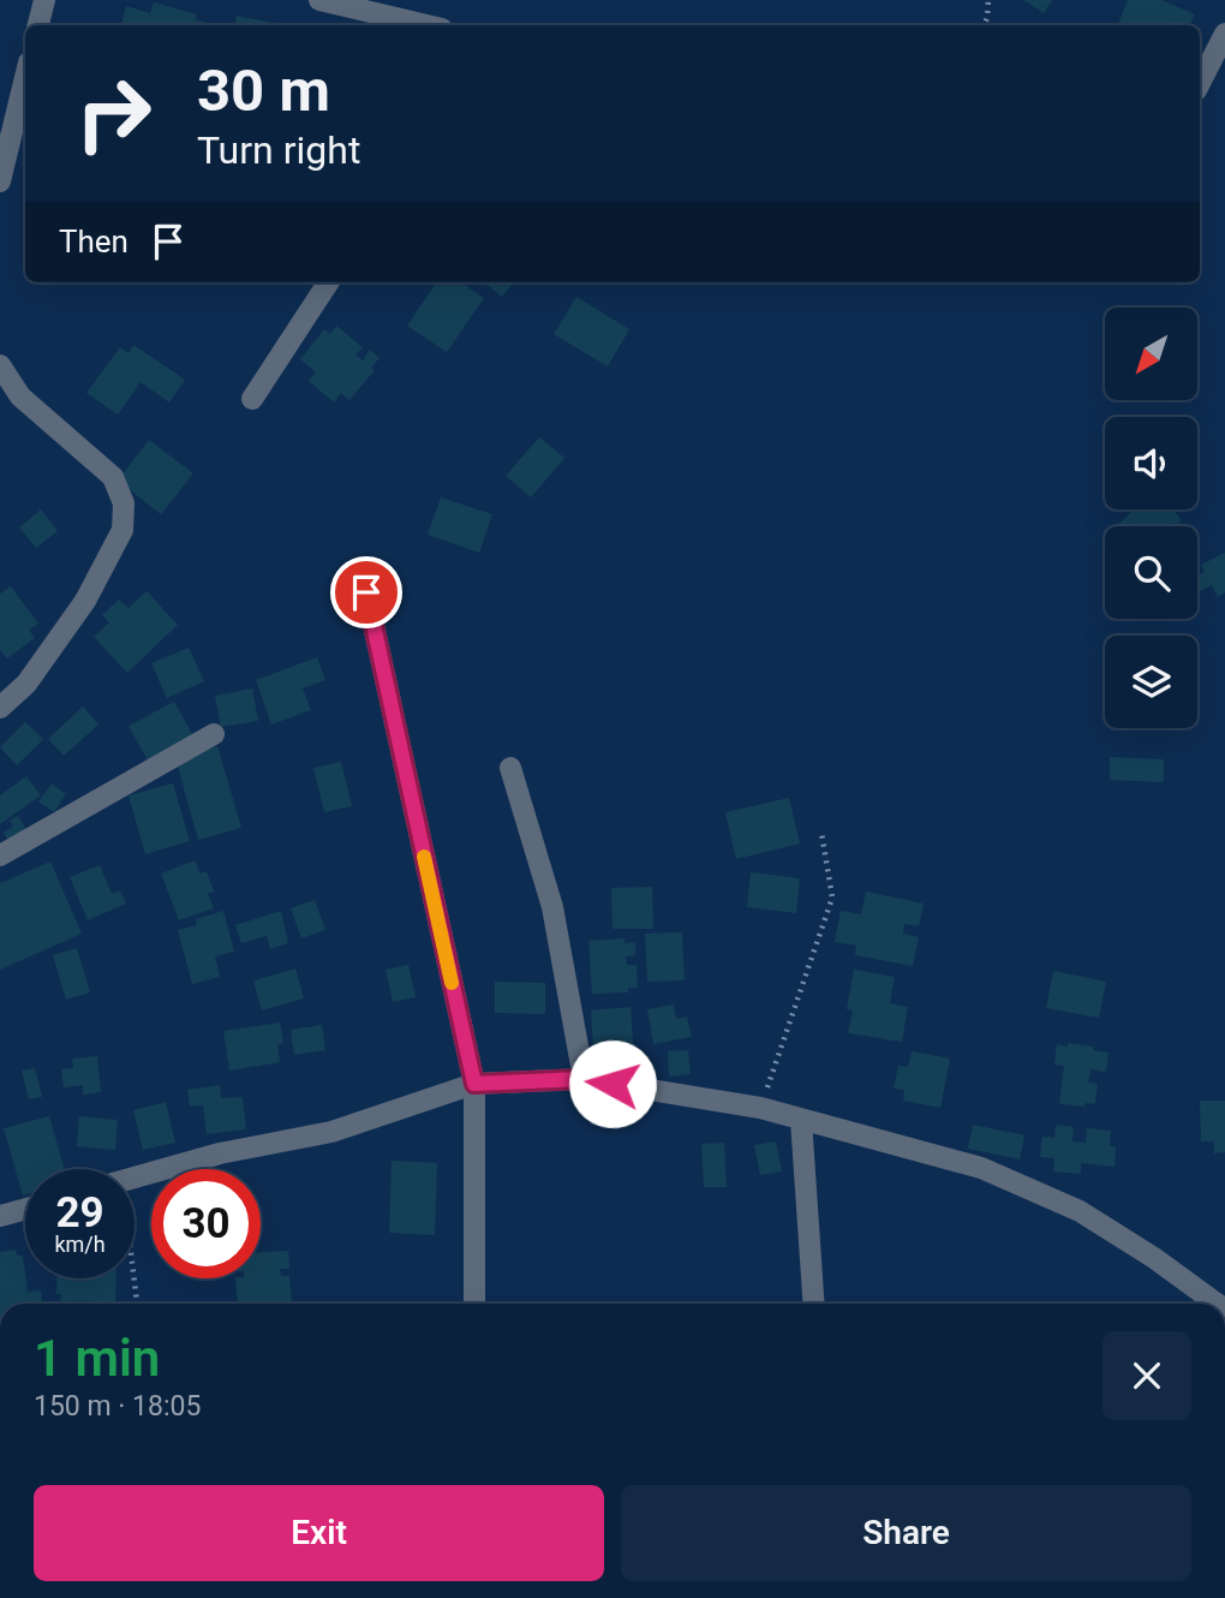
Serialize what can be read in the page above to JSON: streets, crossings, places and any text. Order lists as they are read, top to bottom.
{
  "north": "bottom left",
  "page": {
    "turn": ["30 m", "Turn right"],
    "then": "Then",
    "speed": "29 km/h",
    "limit": "30",
    "heading": ["1 min", "150 m · 18:05"],
    "buttons": ["Exit", "Share"]
  }
}
